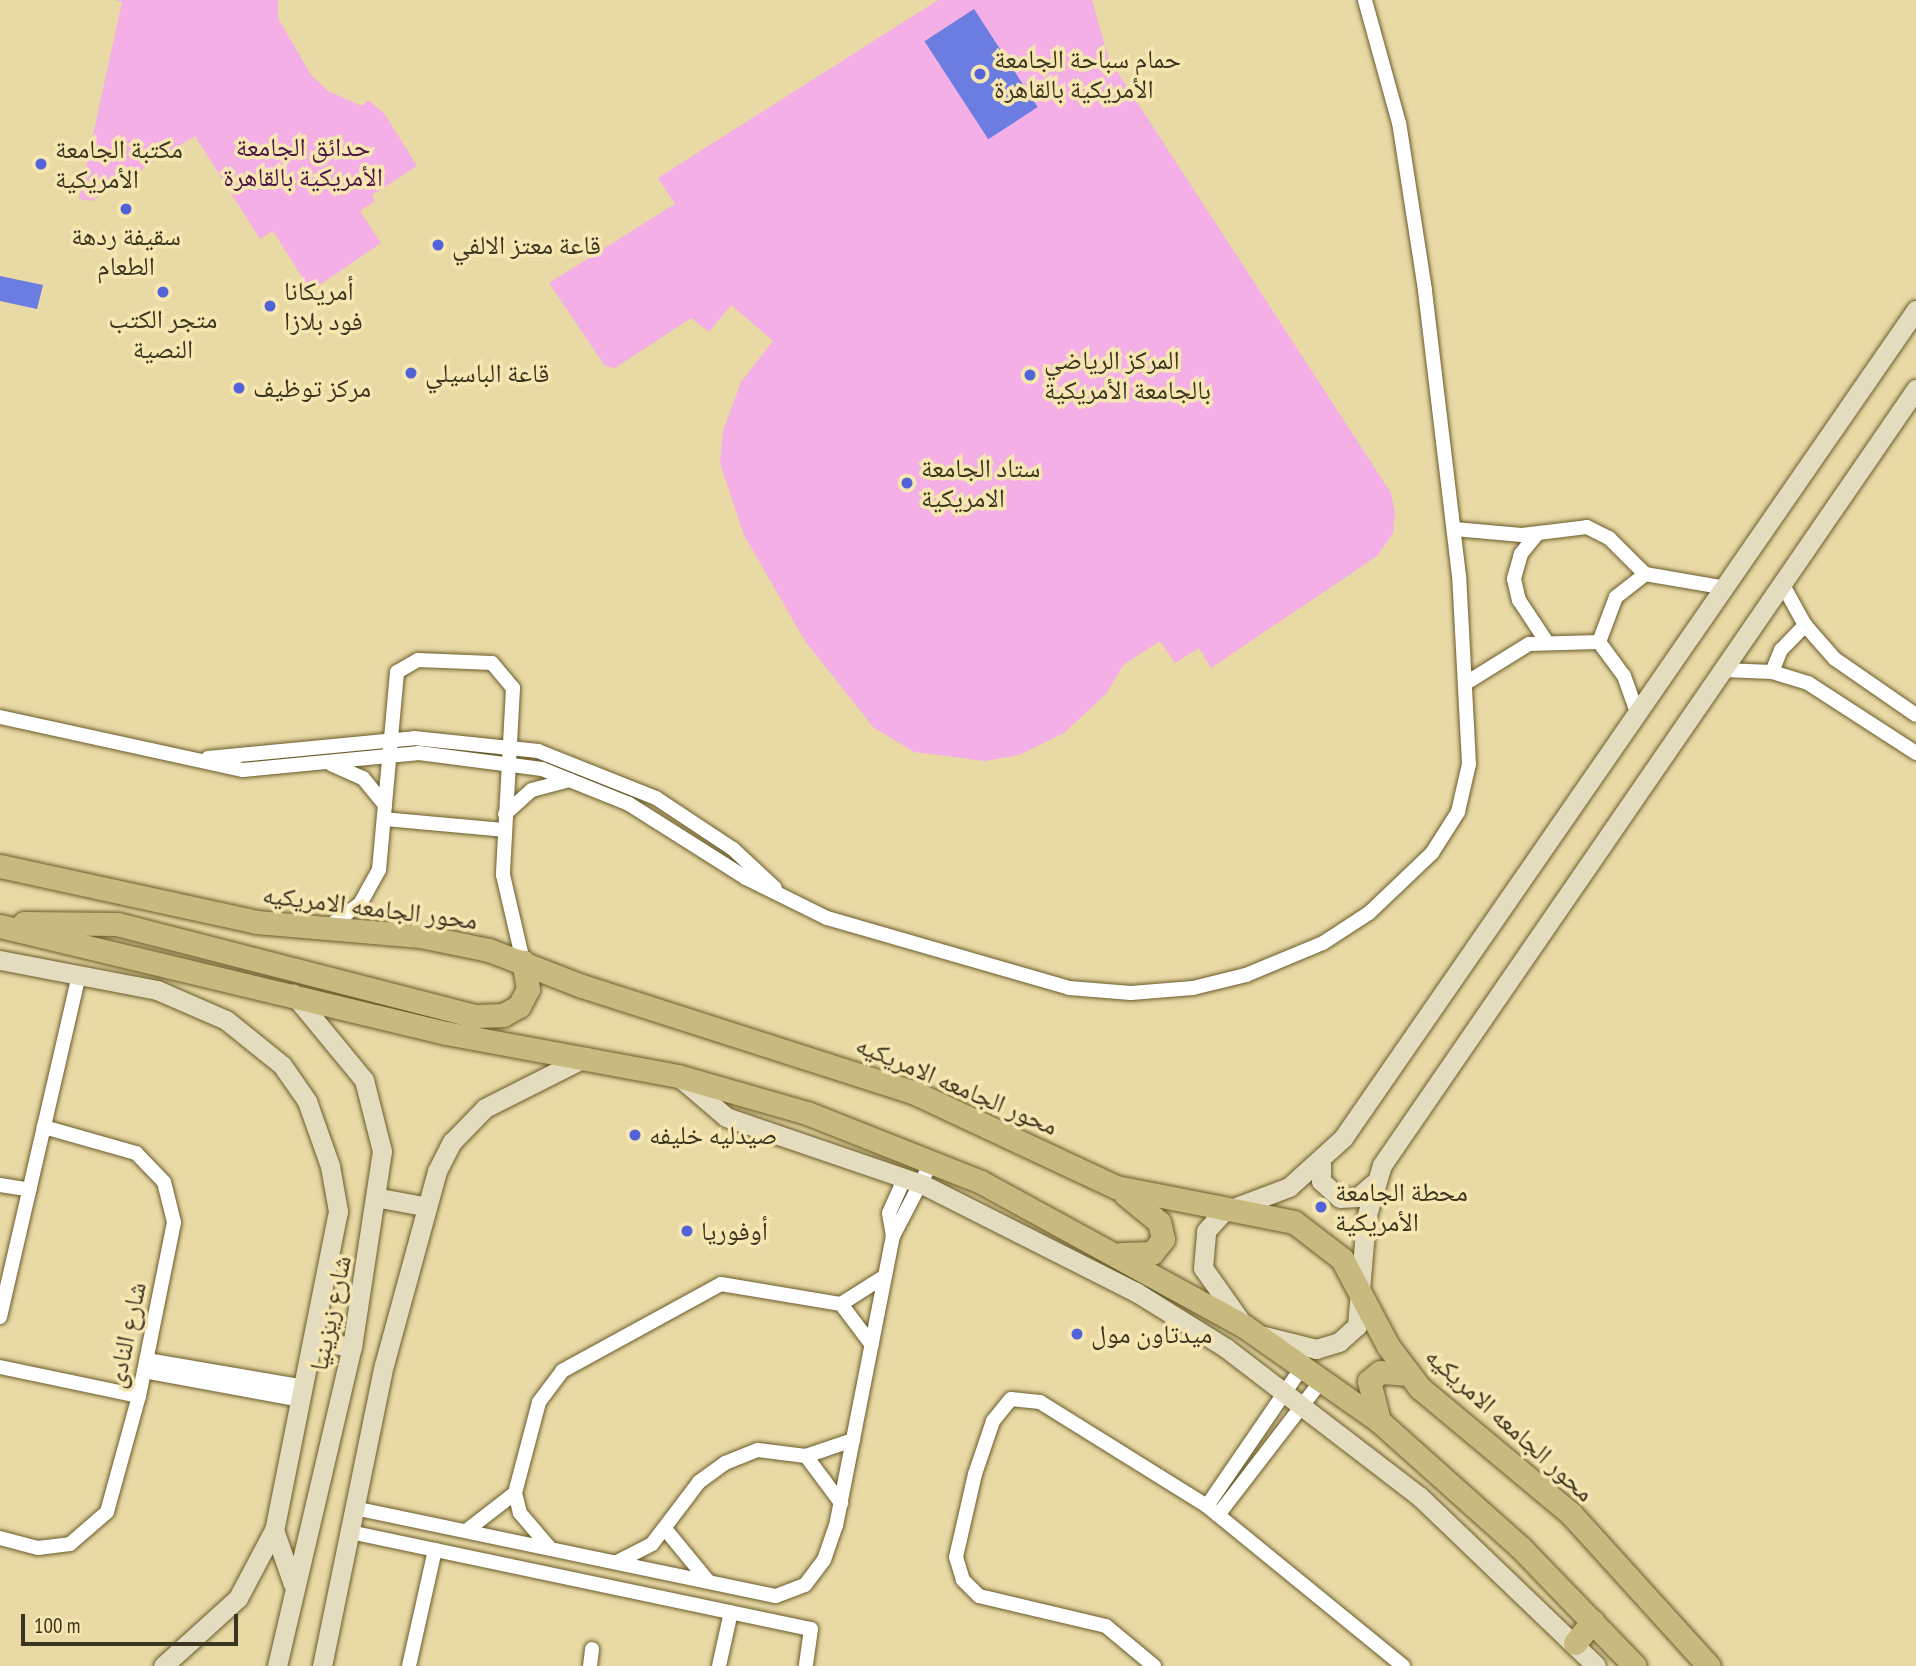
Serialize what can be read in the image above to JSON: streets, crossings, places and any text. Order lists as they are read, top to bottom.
{
  "streets": {
    "main road": ["محور الجامعه الامريكيه", "شارع زيزينيا"],
    "street": ["شارع النادى"]
  },
  "parks": ["حدائق الجامعة الأمريكية بالقاهرة"],
  "places": [
    "حمام سباحة الجامعة الأمريكية بالقاهرة",
    "مكتبة الجامعة الأمريكية",
    "سقيفة ردهة الطعام",
    "قاعة معتز الالفي",
    "متجر الكتب النصية",
    "أمريكانا فود بلازا",
    "قاعة الباسيلي",
    "المركز الرياضي بالجامعة الأمريكية",
    "مركز توظيف",
    "ستاد الجامعة الامريكية",
    "صيدليه خليفه",
    "محطة الجامعة الأمريكية",
    "أوفوريا",
    "ميدتاون مول"
  ],
  "scale_bar": "100 m"
}
